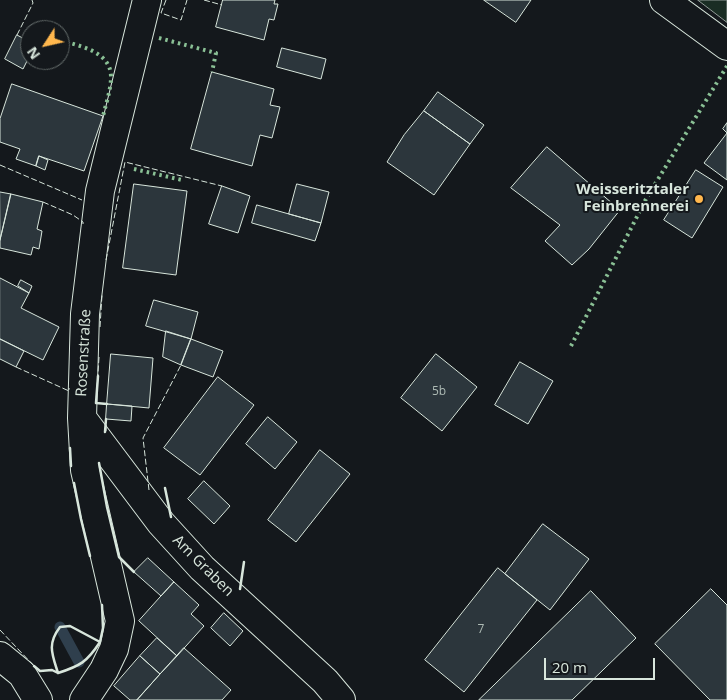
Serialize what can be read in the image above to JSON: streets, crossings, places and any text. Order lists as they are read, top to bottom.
{
  "streets": {
    "street": ["Rosenstraße", "Am Graben"]
  },
  "crossings": [
    ["Rosenstraße", "Am Graben"]
  ],
  "places": ["Weisseritztaler Feinbrennerei"],
  "house_numbers": ["5b", "7"],
  "scale_bar": "20 m",
  "north": "bottom left"
}
